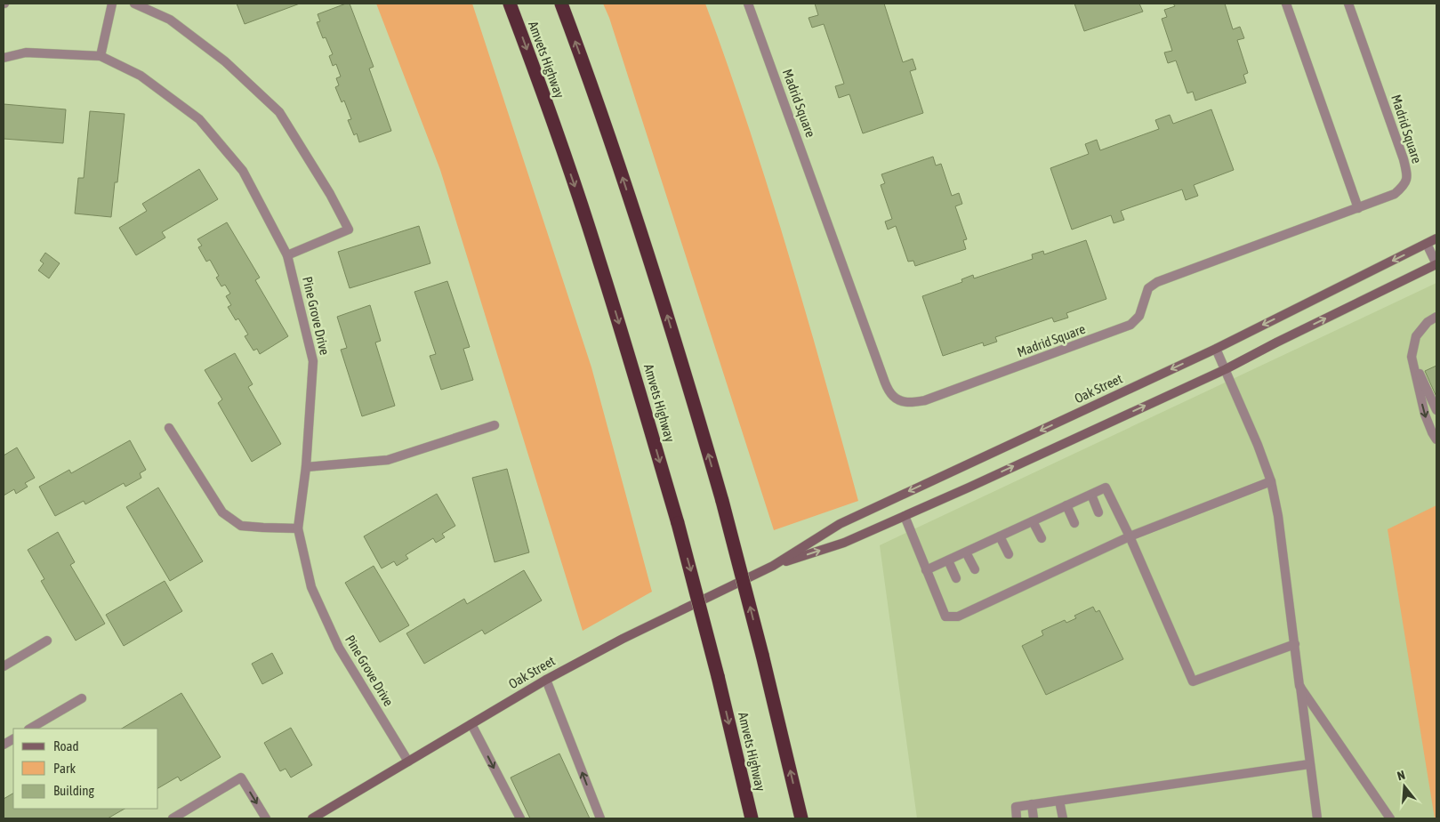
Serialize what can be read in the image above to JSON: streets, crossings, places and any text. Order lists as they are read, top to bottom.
{
  "streets": {
    "highway": ["Amvets Highway"],
    "main road": ["Oak Street"],
    "street": ["Madrid Square", "Pine Grove Drive"]
  },
  "crossings": [
    ["Pine Grove Drive", "Oak Street"]
  ],
  "legend": ["Road", "Park", "Building"],
  "north": "top"
}
